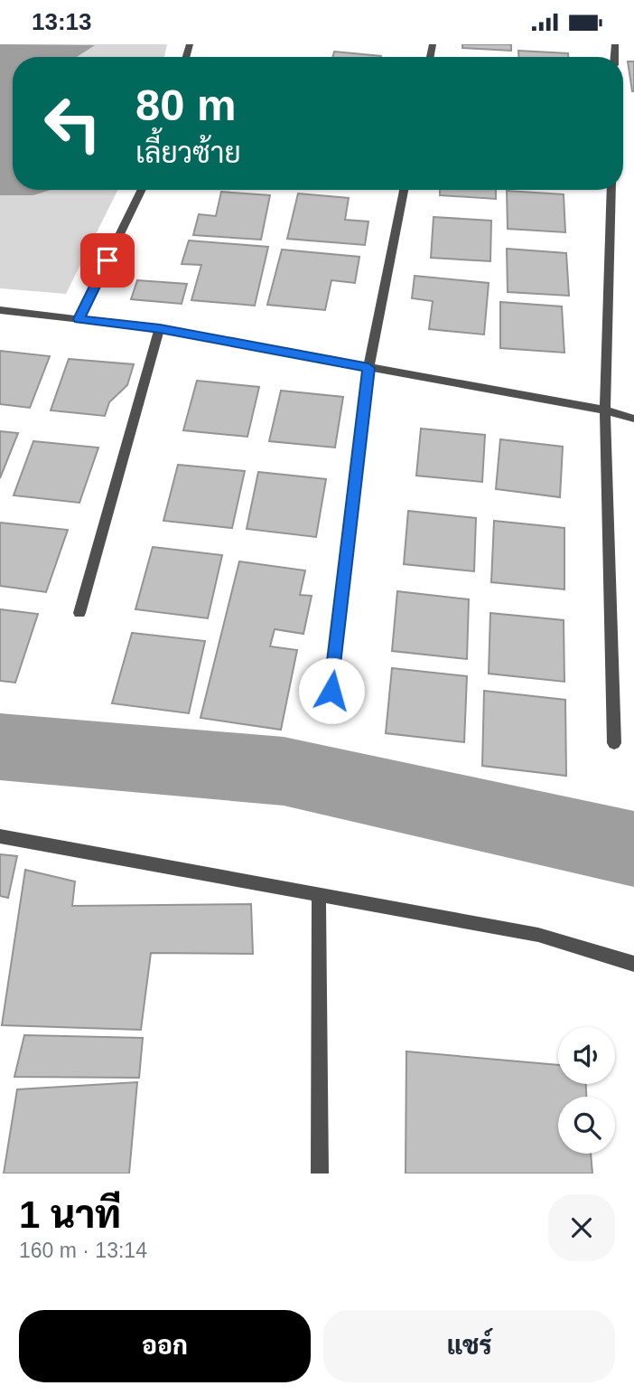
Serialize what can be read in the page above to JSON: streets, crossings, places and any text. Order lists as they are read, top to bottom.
{
  "page": {
    "status": "13:13",
    "turn": ["80 m", "เลี้ยวซ้าย"],
    "heading": ["1 นาที", "160 m · 13:14"],
    "buttons": ["ออก", "แชร์"]
  }
}
